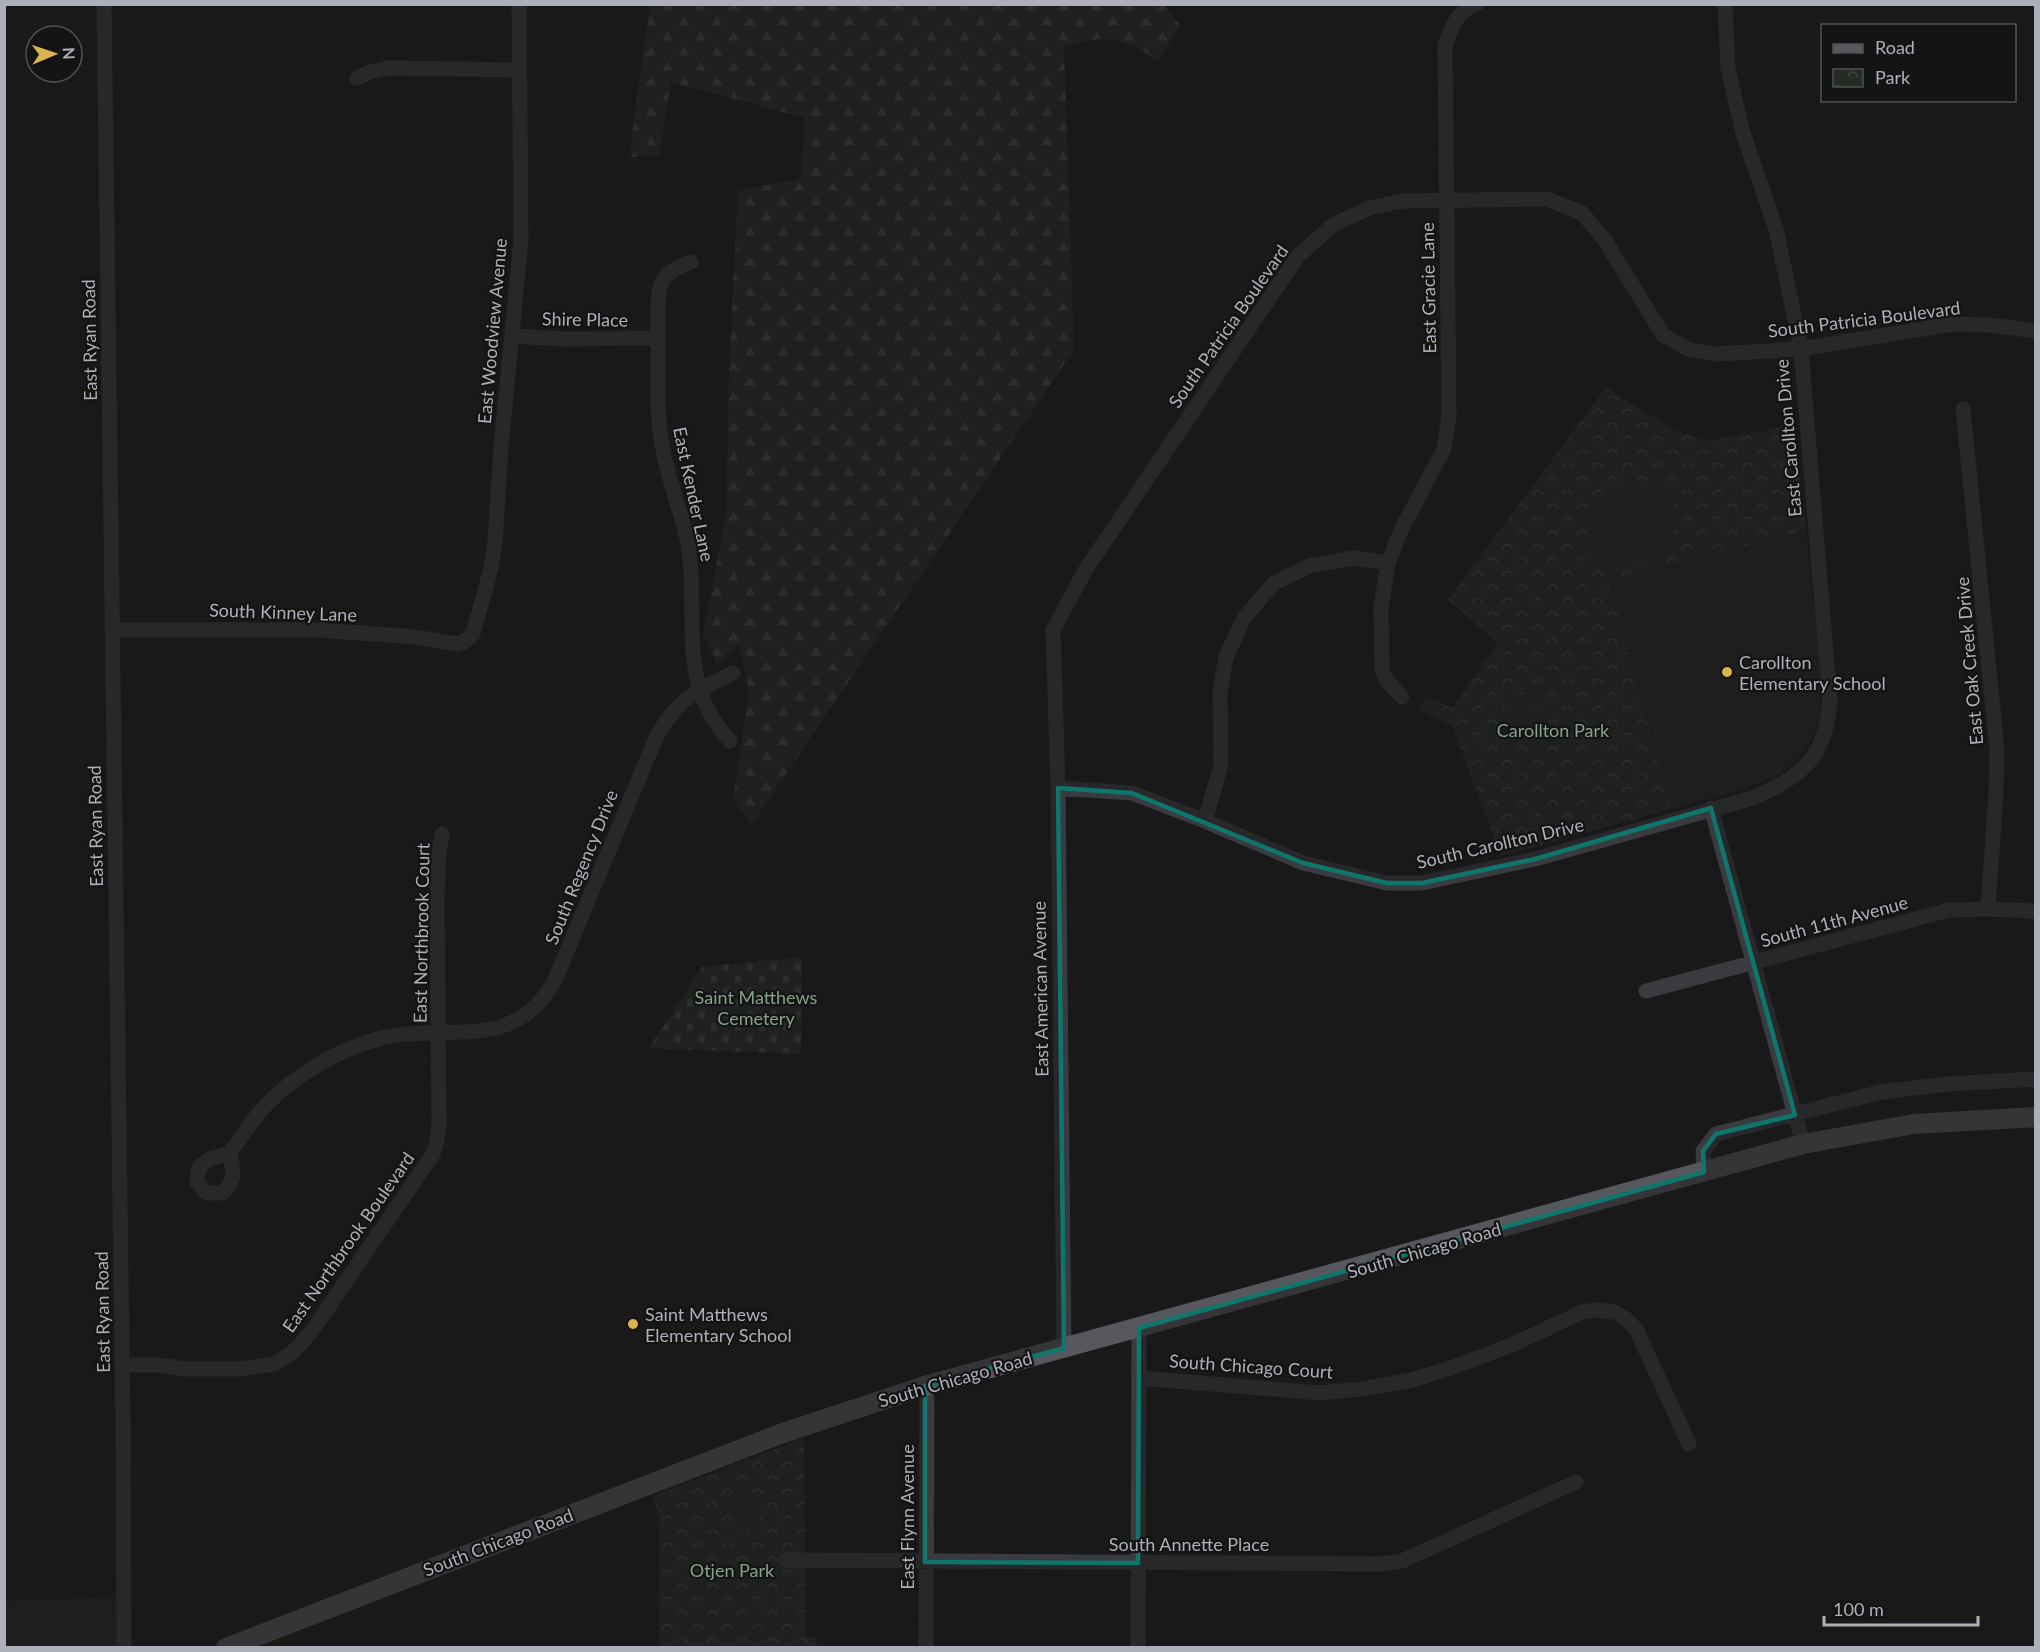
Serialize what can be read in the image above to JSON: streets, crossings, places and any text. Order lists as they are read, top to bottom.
{
  "streets": {
    "main road": ["South Chicago Road"],
    "street": [
      "East Gracie Lane",
      "Shire Place",
      "South Patricia Boulevard",
      "East Woodview Avenue",
      "East Ryan Road",
      "East Carollton Drive",
      "East Kender Lane",
      "South Kinney Lane",
      "East Oak Creek Drive",
      "South Carollton Drive",
      "South Regency Drive",
      "South 11th Avenue",
      "East Northbrook Court",
      "East American Avenue",
      "East Northbrook Boulevard",
      "South Chicago Court",
      "East Flynn Avenue",
      "South Annette Place"
    ]
  },
  "crossings": [
    ["East Gracie Lane", "South Patricia Boulevard"],
    ["Shire Place", "East Woodview Avenue"],
    ["Shire Place", "East Kender Lane"],
    ["South Patricia Boulevard", "East Carollton Drive"],
    ["South Patricia Boulevard", "East American Avenue"],
    ["East Woodview Avenue", "South Kinney Lane"],
    ["East Ryan Road", "South Kinney Lane"],
    ["East Ryan Road", "East Northbrook Boulevard"],
    ["East Carollton Drive", "South Carollton Drive"],
    ["East Kender Lane", "South Regency Drive"],
    ["East Oak Creek Drive", "South 11th Avenue"],
    ["South Carollton Drive", "East American Avenue"],
    ["South Regency Drive", "East Northbrook Court"],
    ["South Regency Drive", "East Northbrook Boulevard"],
    ["East Northbrook Court", "East Northbrook Boulevard"],
    ["East American Avenue", "South Chicago Road"],
    ["South Chicago Road", "East Flynn Avenue"],
    ["East Flynn Avenue", "South Annette Place"]
  ],
  "parks": ["Carollton Park", "Saint Matthews Cemetery", "Otjen Park"],
  "places": ["Carollton Elementary School", "Saint Matthews Elementary School"],
  "legend": ["Road", "Park"],
  "scale_bar": "100 m",
  "north": "right"
}
